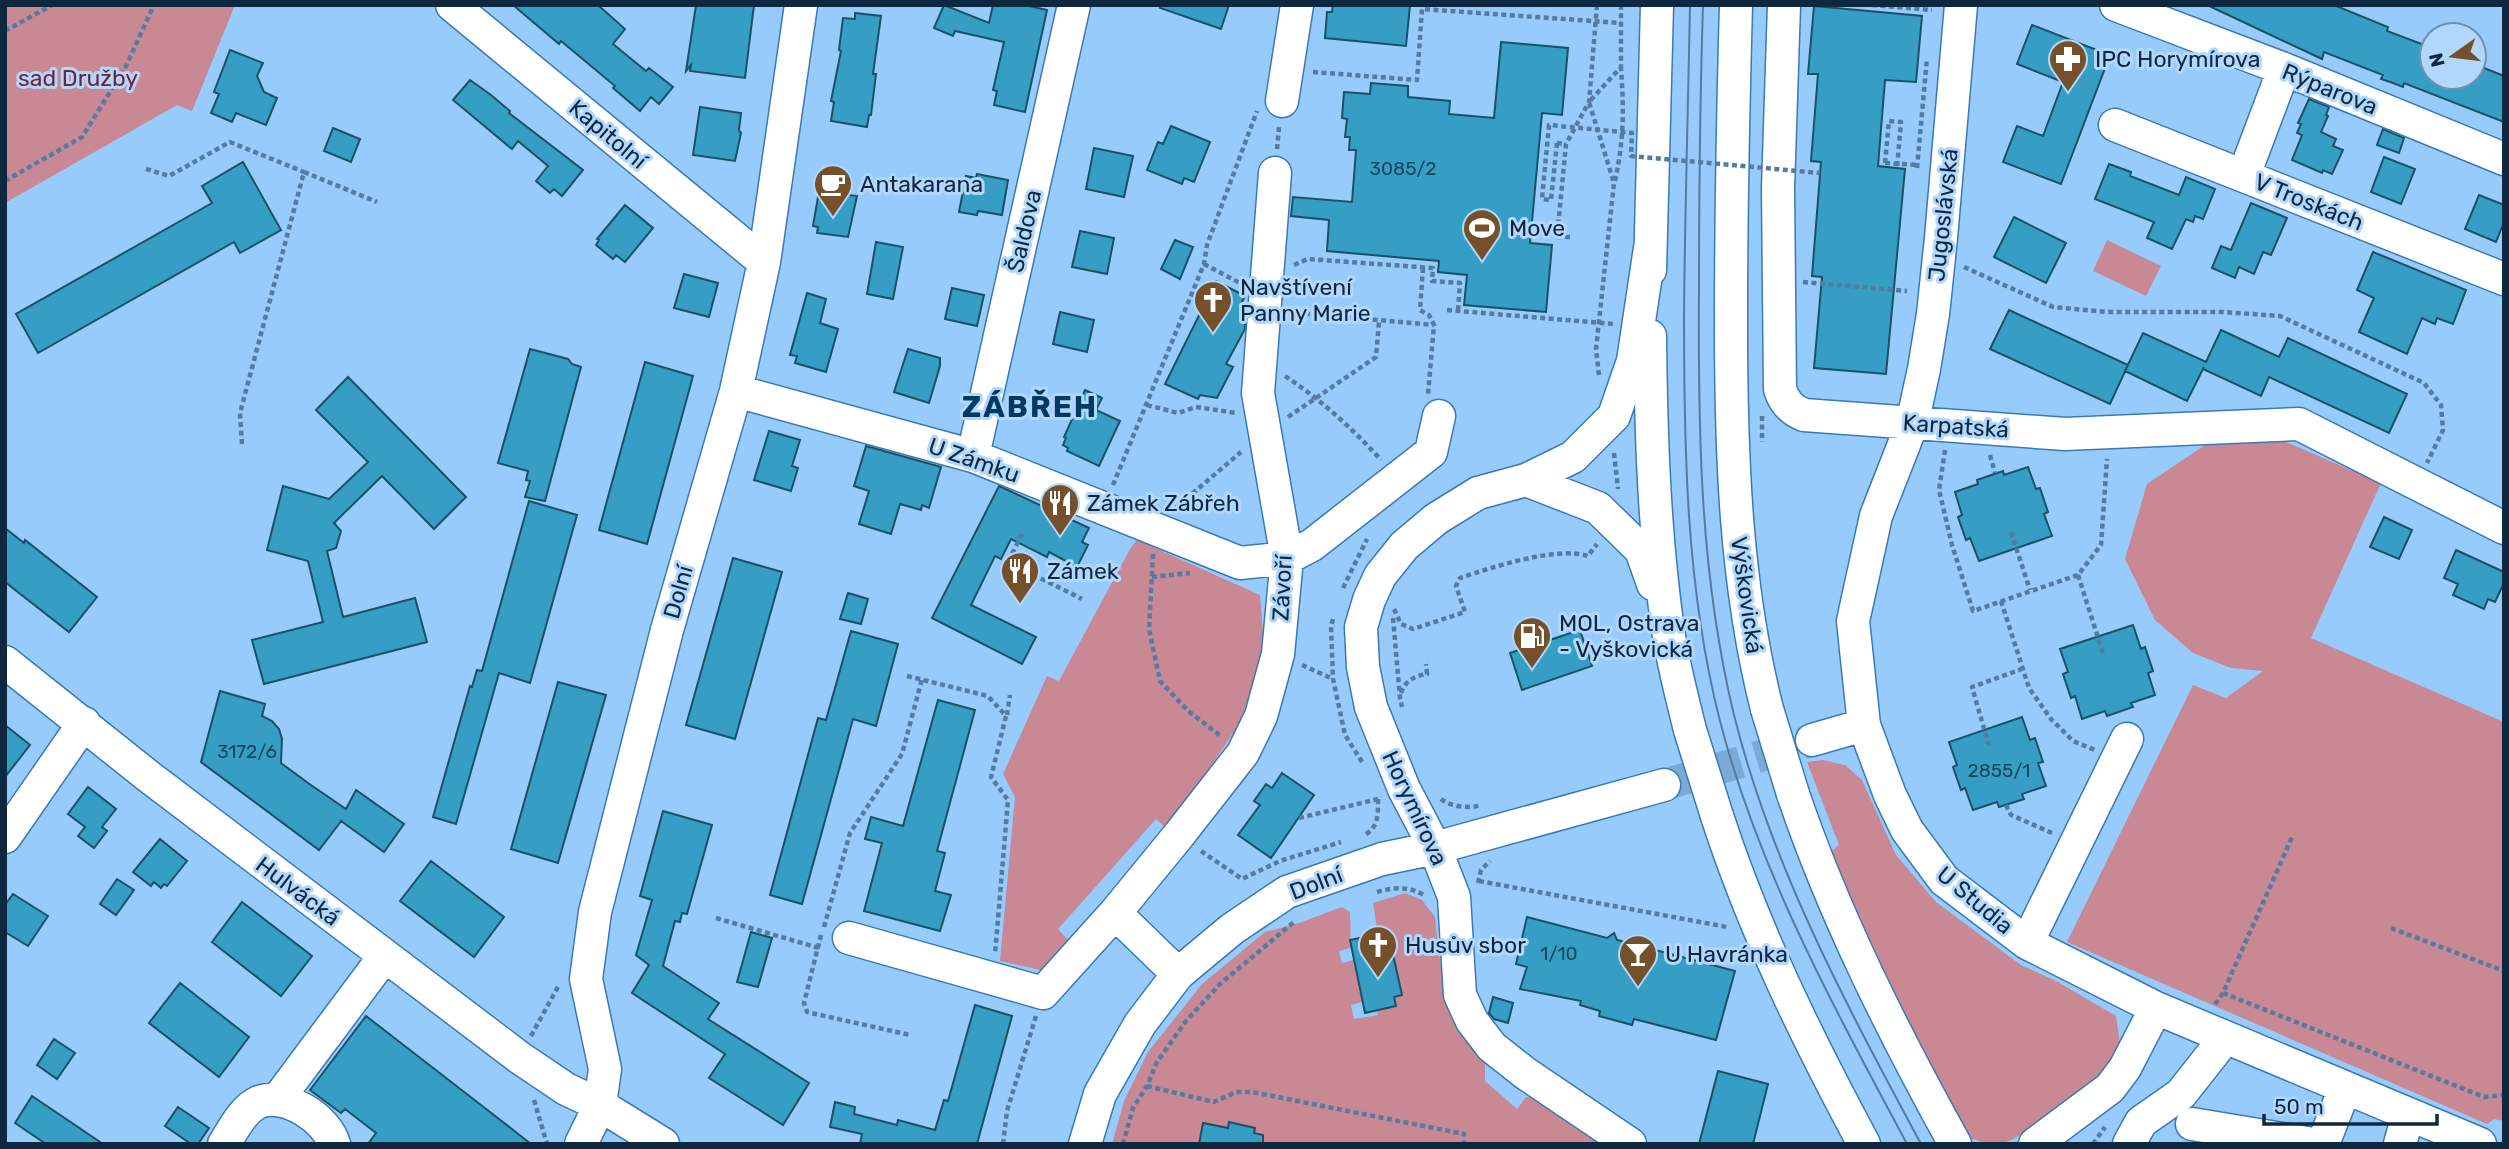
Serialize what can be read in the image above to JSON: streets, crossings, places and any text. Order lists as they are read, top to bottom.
{
  "streets": {
    "street": [
      "Rýparova",
      "Kapitolní",
      "V Troskách",
      "Jugoslávská",
      "Šaldova",
      "Karpatská",
      "U Zámku",
      "Závoří",
      "Dolní",
      "Výškovická",
      "Horymírova",
      "Hulvácká",
      "U Studia"
    ]
  },
  "crossings": [
    ["Kapitolní", "Dolní"],
    ["Jugoslávská", "Karpatská"],
    ["Jugoslávská", "U Studia"],
    ["Šaldova", "U Zámku"],
    ["U Zámku", "Závoří"],
    ["U Zámku", "Dolní"],
    ["Dolní", "Horymírova"],
    ["Dolní", "Hulvácká"]
  ],
  "districts": ["ZÁBŘEH"],
  "parks": ["sad Družby"],
  "places": {
    "pharmacy": ["IPC Horymírova"],
    "cafe": ["Antakarana"],
    "sports": ["Move"],
    "church": ["Navštívení Panny Marie", "Husův sbor"],
    "restaurant": ["Zámek Zábřeh", "Zámek"],
    "fuel station": ["MOL, Ostrava - Vyškovická"],
    "bar": ["U Havránka"]
  },
  "house_numbers": [
    "3085/2",
    "3172/6",
    "2855/1",
    "1/10"
  ],
  "scale_bar": "50 m",
  "north": "left"
}
